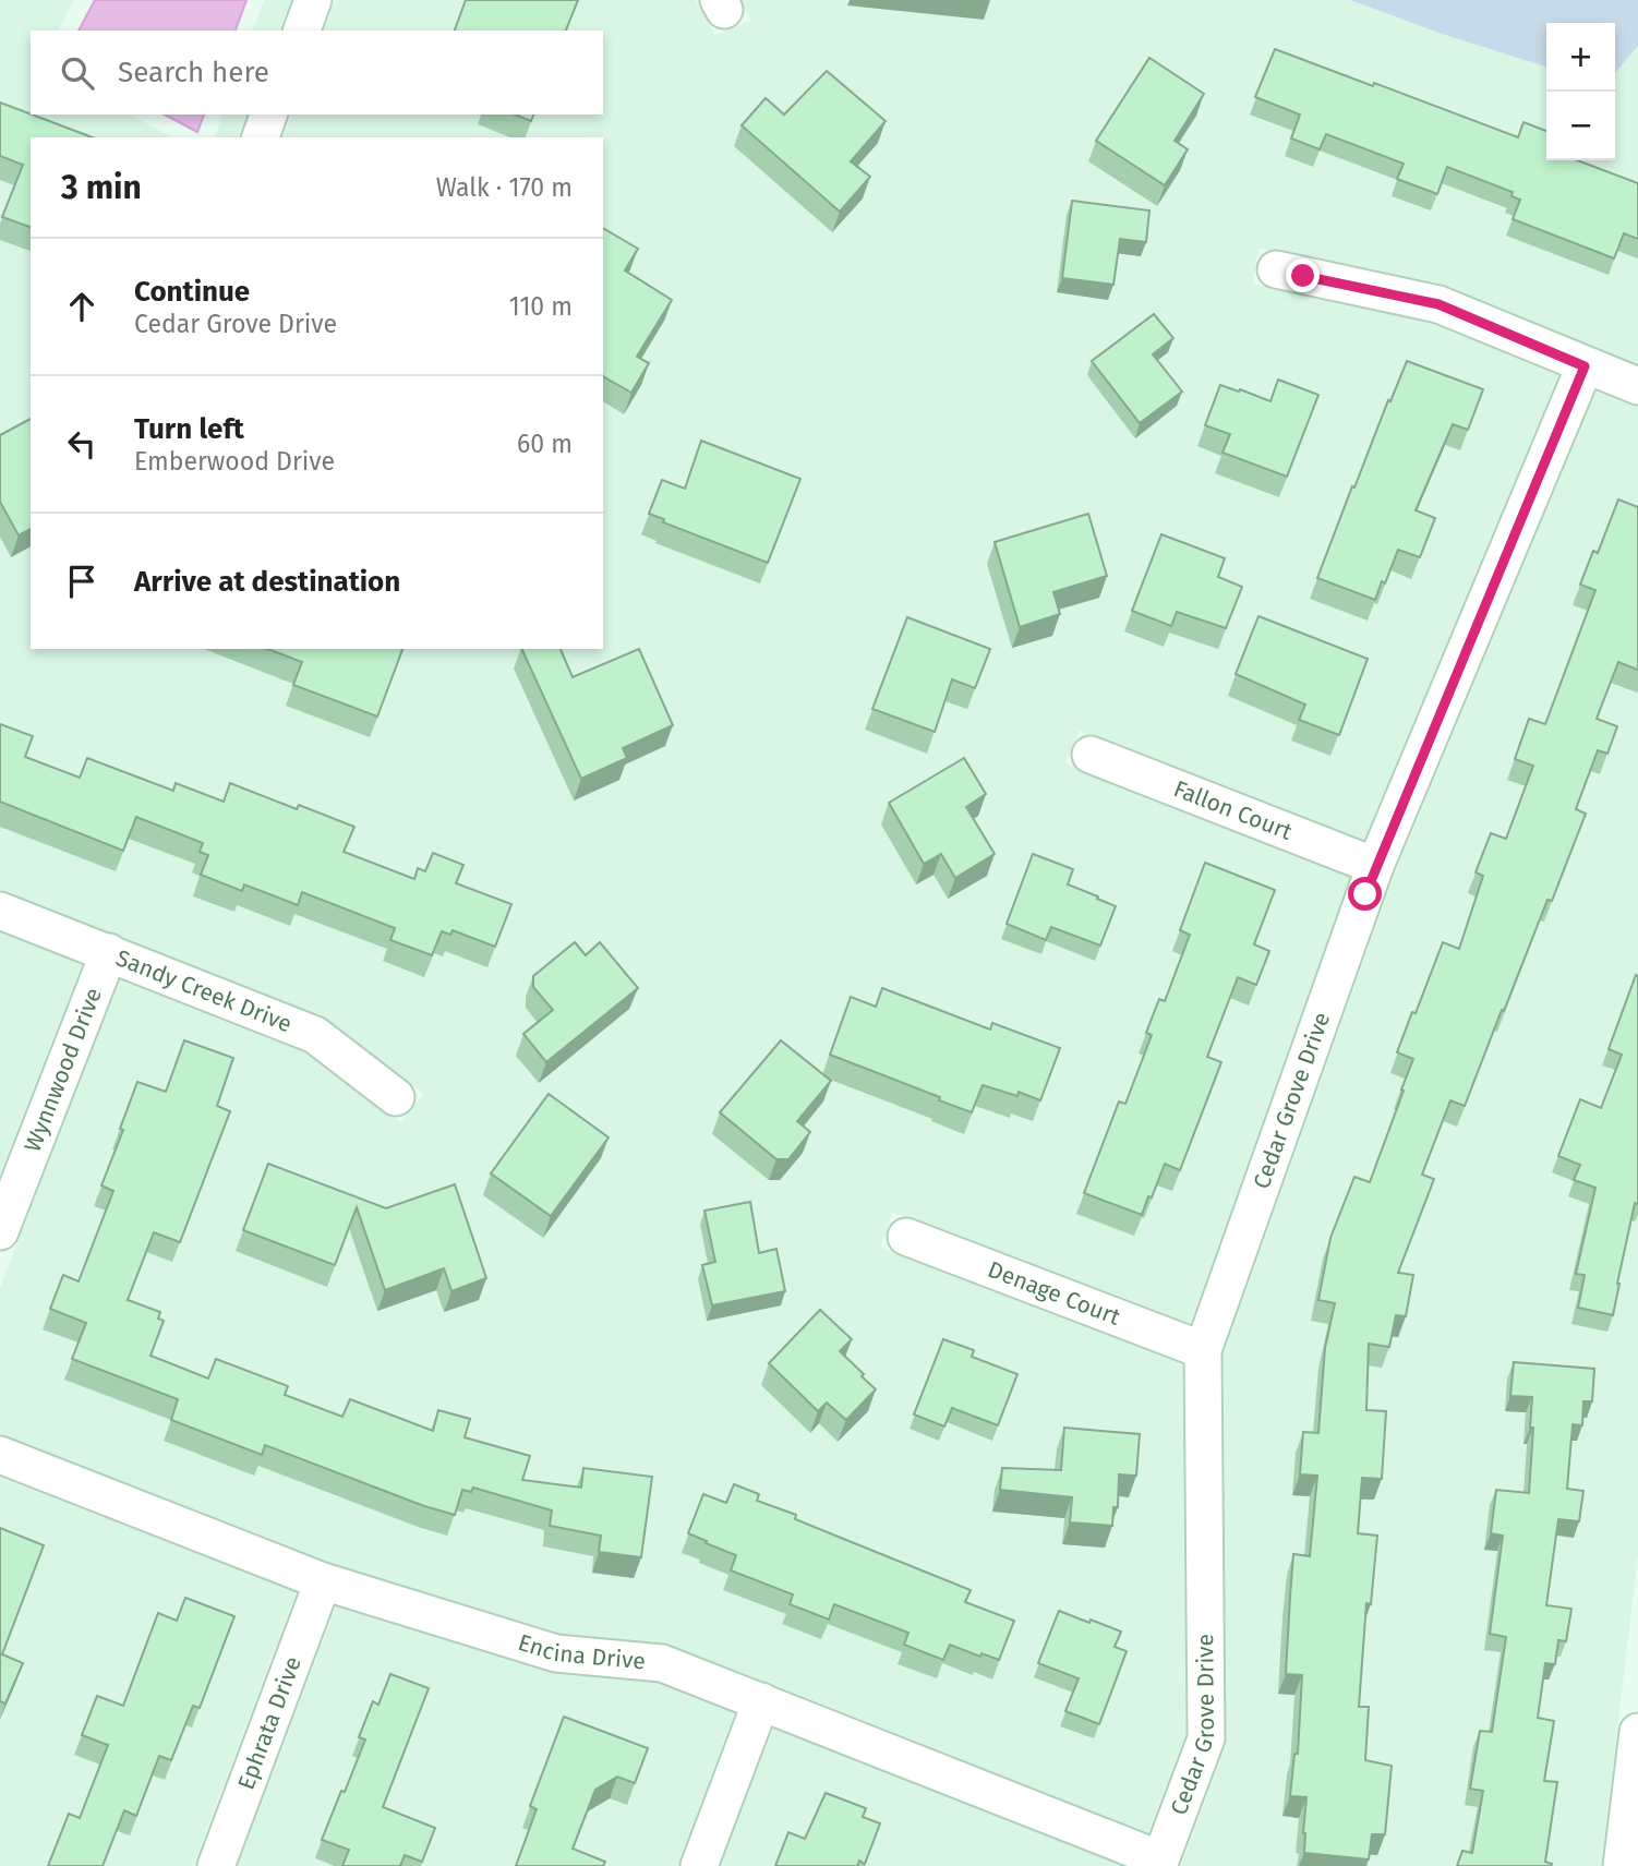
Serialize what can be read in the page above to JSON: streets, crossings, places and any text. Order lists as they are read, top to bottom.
{
  "streets": {
    "street": [
      "Fallon Court",
      "Sandy Creek Drive",
      "Wynnwood Drive",
      "Cedar Grove Drive",
      "Denage Court",
      "Encina Drive",
      "Ephrata Drive"
    ]
  },
  "crossings": [
    ["Fallon Court", "Cedar Grove Drive"],
    ["Sandy Creek Drive", "Wynnwood Drive"],
    ["Cedar Grove Drive", "Denage Court"],
    ["Cedar Grove Drive", "Encina Drive"],
    ["Encina Drive", "Ephrata Drive"]
  ],
  "page": {
    "map_buttons": ["+", "−"],
    "search": "Search here",
    "heading": ["3 min", "Walk · 170 m"],
    "list": [
      ["Continue", "Cedar Grove Drive", "110 m"],
      ["Turn left", "Emberwood Drive", "60 m"],
      "Arrive at destination"
    ]
  }
}
